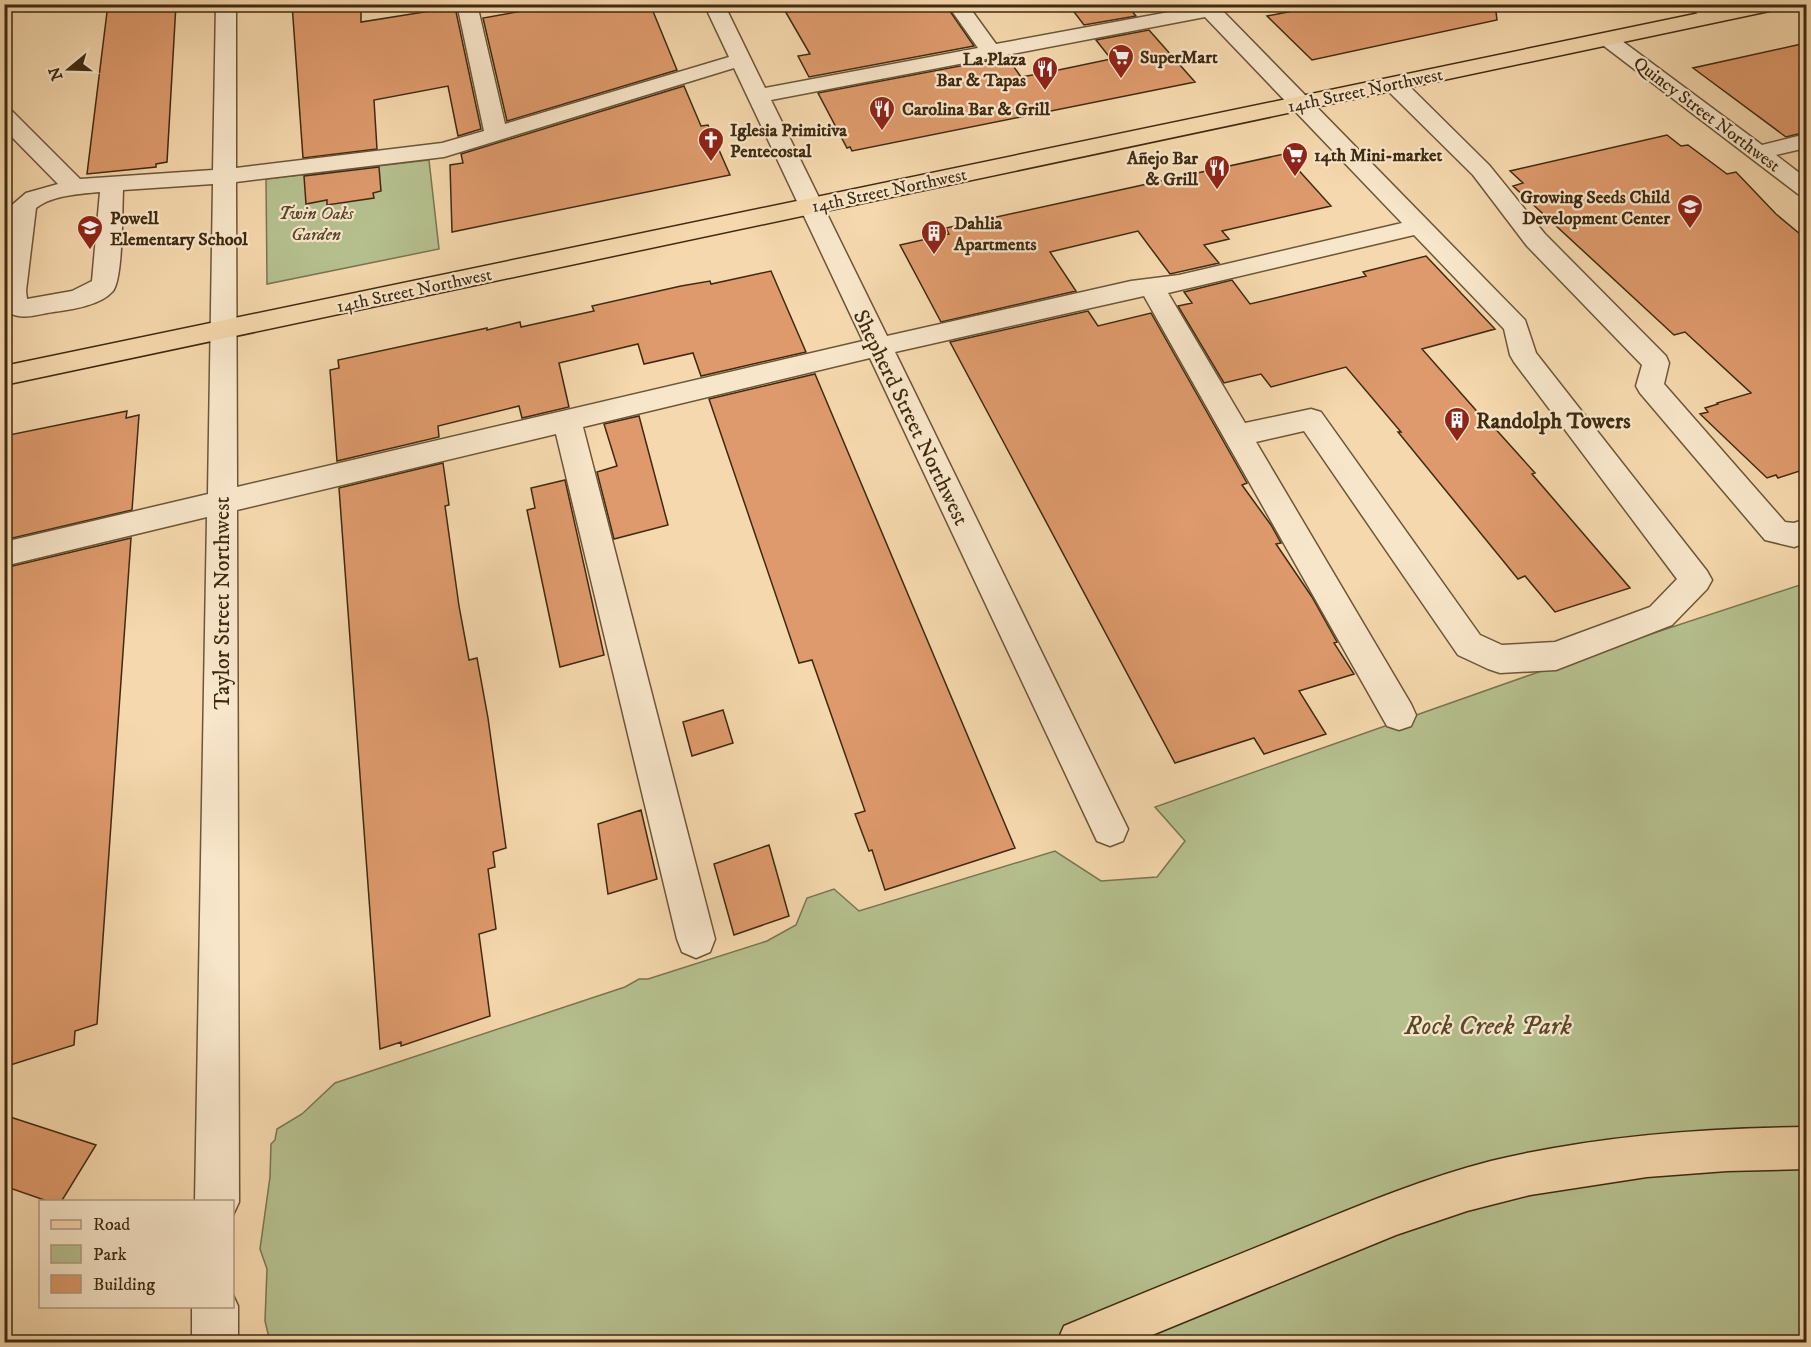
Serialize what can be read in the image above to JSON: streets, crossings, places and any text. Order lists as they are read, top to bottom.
{
  "streets": {
    "main road": ["14th Street Northwest"],
    "street": ["Quincy Street Northwest", "Shepherd Street Northwest", "Taylor Street Northwest"]
  },
  "crossings": [
    ["14th Street Northwest", "Quincy Street Northwest"],
    ["14th Street Northwest", "Shepherd Street Northwest"],
    ["14th Street Northwest", "Taylor Street Northwest"]
  ],
  "parks": ["Twin Oaks Garden", "Rock Creek Park"],
  "places": {
    "supermarket": ["SuperMart", "14th Mini-market"],
    "restaurant": ["La Plaza Bar & Tapas", "Carolina Bar & Grill", "Añejo Bar & Grill"],
    "church": ["Iglesia Primitiva Pentecostal"],
    "school or university": ["Growing Seeds Child Development Center", "Powell Elementary School"],
    "building": ["Dahlia Apartments", "Randolph Towers"]
  },
  "legend": ["Road", "Park", "Building"],
  "north": "left"
}
